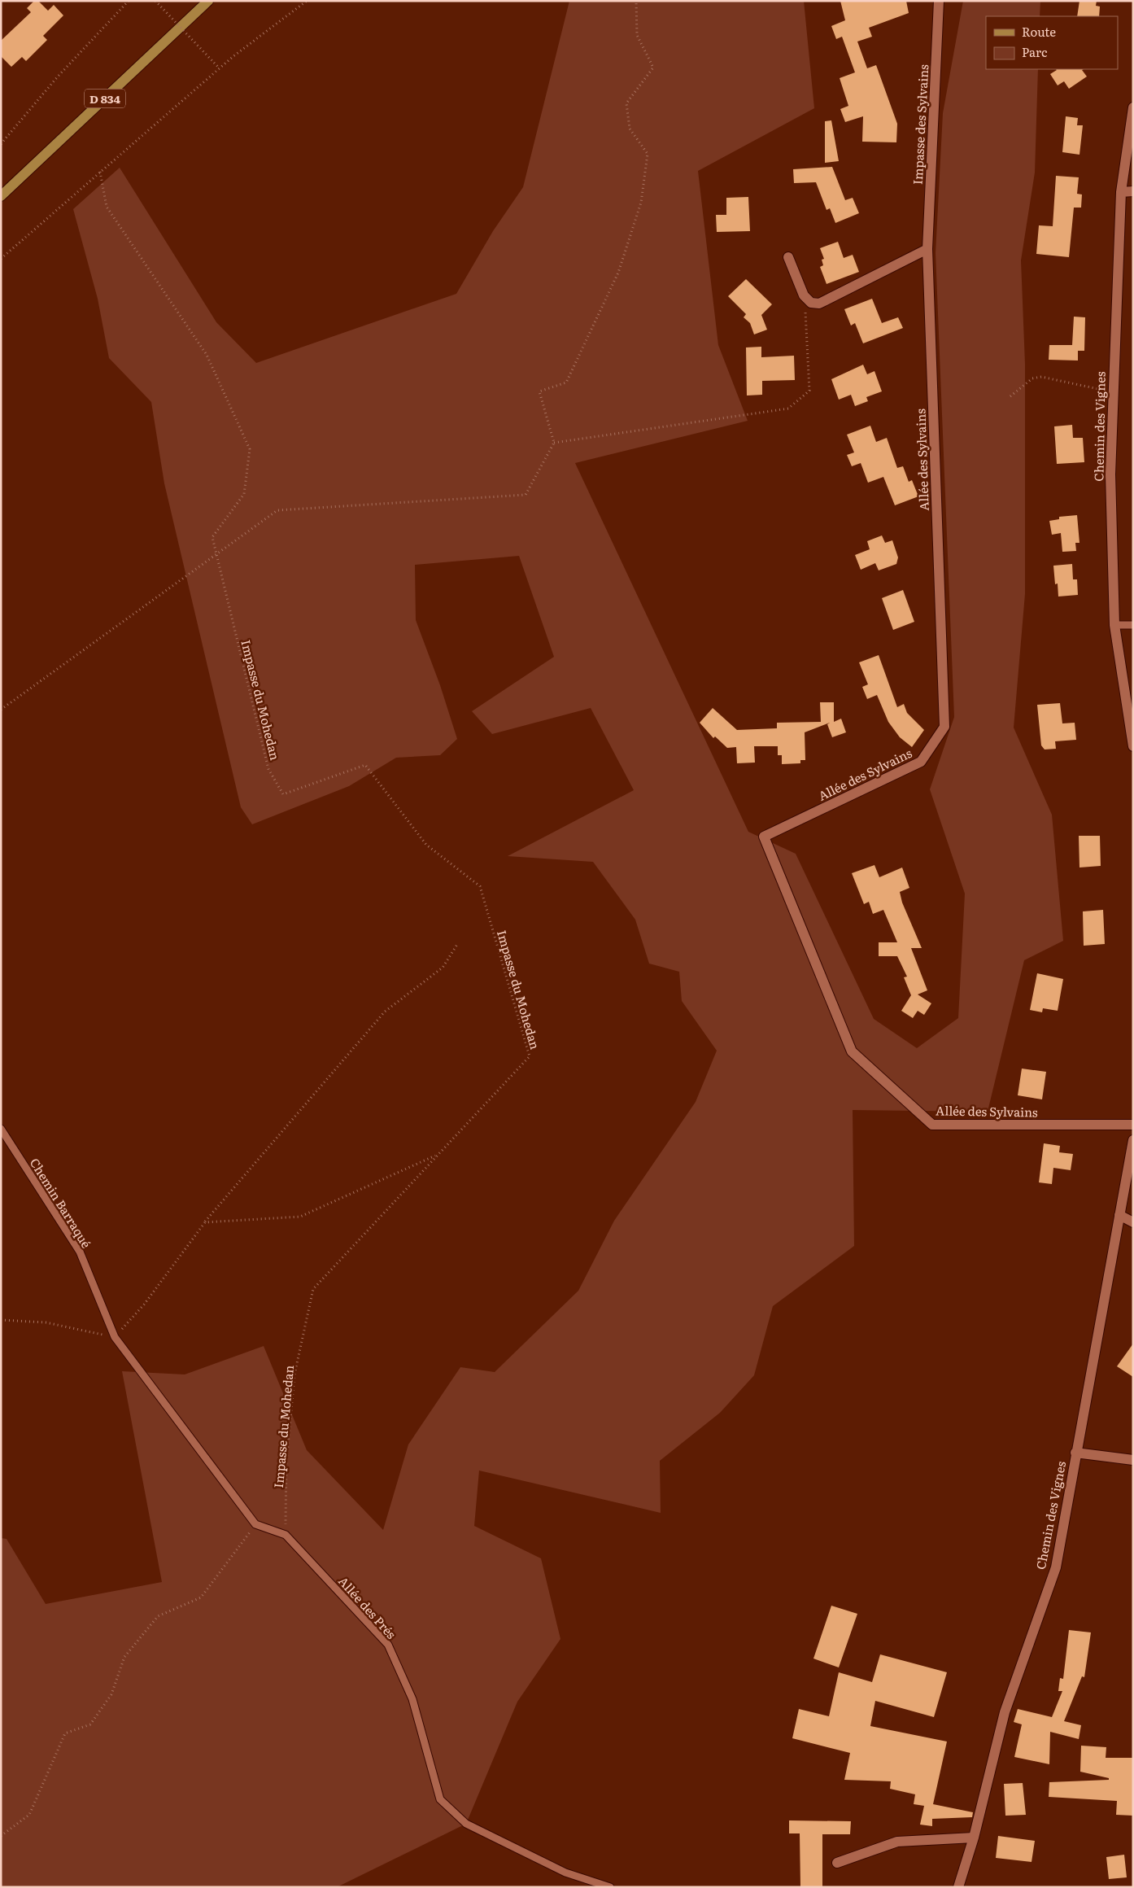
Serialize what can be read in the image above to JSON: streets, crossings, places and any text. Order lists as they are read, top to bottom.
{
  "streets": {
    "main road": ["D 834"],
    "street": ["Impasse des Sylvains", "Chemin des Vignes", "Allée des Sylvains"],
    "lane": ["Chemin Barraqué", "Allée des Prés"],
    "path": ["Impasse du Mohedan"]
  },
  "crossings": [
    ["Impasse des Sylvains", "Allée des Sylvains"],
    ["Impasse du Mohedan", "Allée des Prés"]
  ],
  "legend": ["Route", "Parc"]
}
